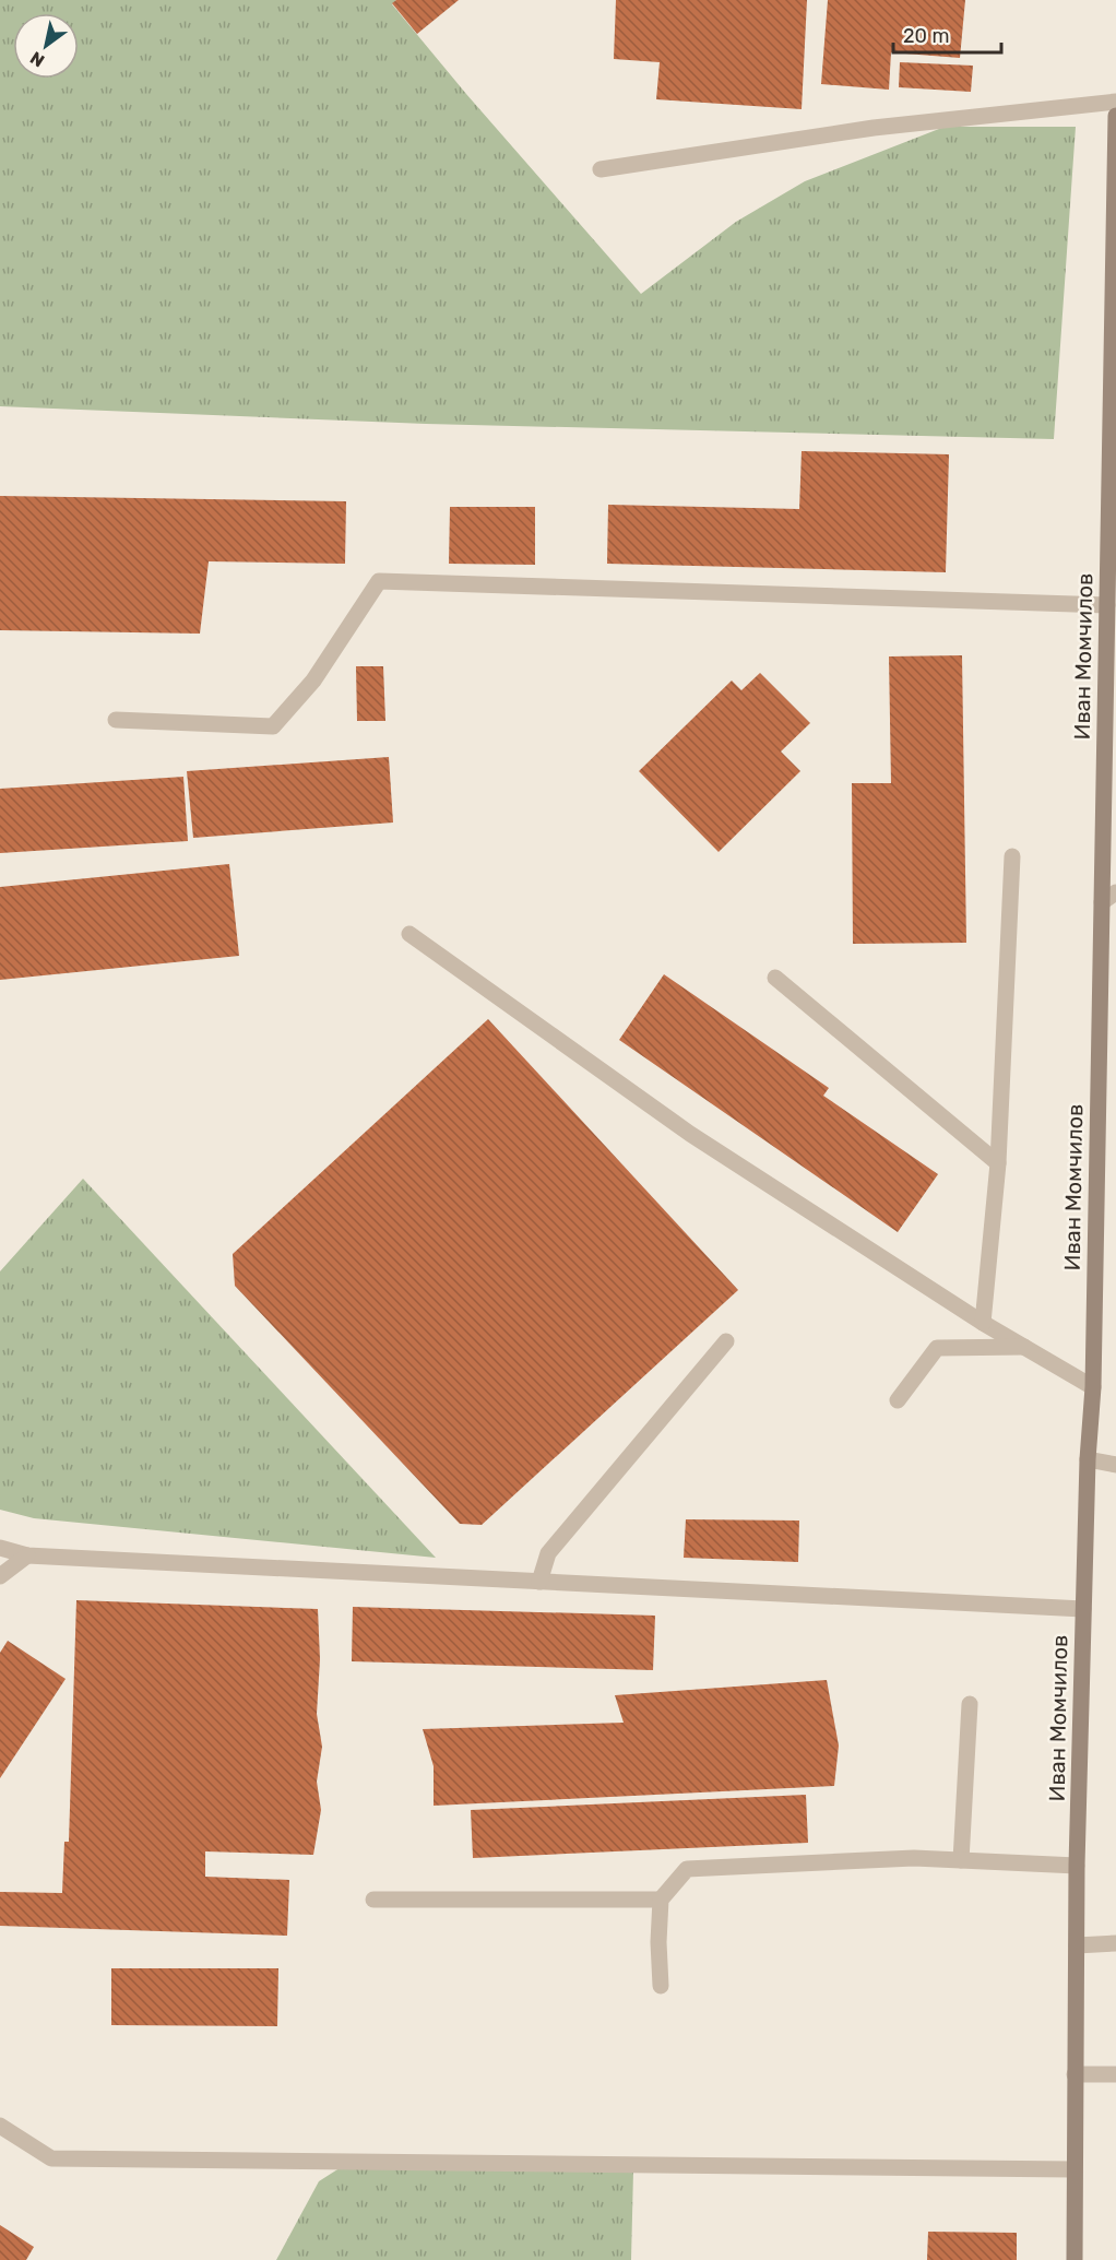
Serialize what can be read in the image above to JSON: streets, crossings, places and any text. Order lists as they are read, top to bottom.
{
  "streets": {
    "street": ["Иван Момчилов"]
  },
  "scale_bar": "20 m",
  "north": "bottom left"
}
